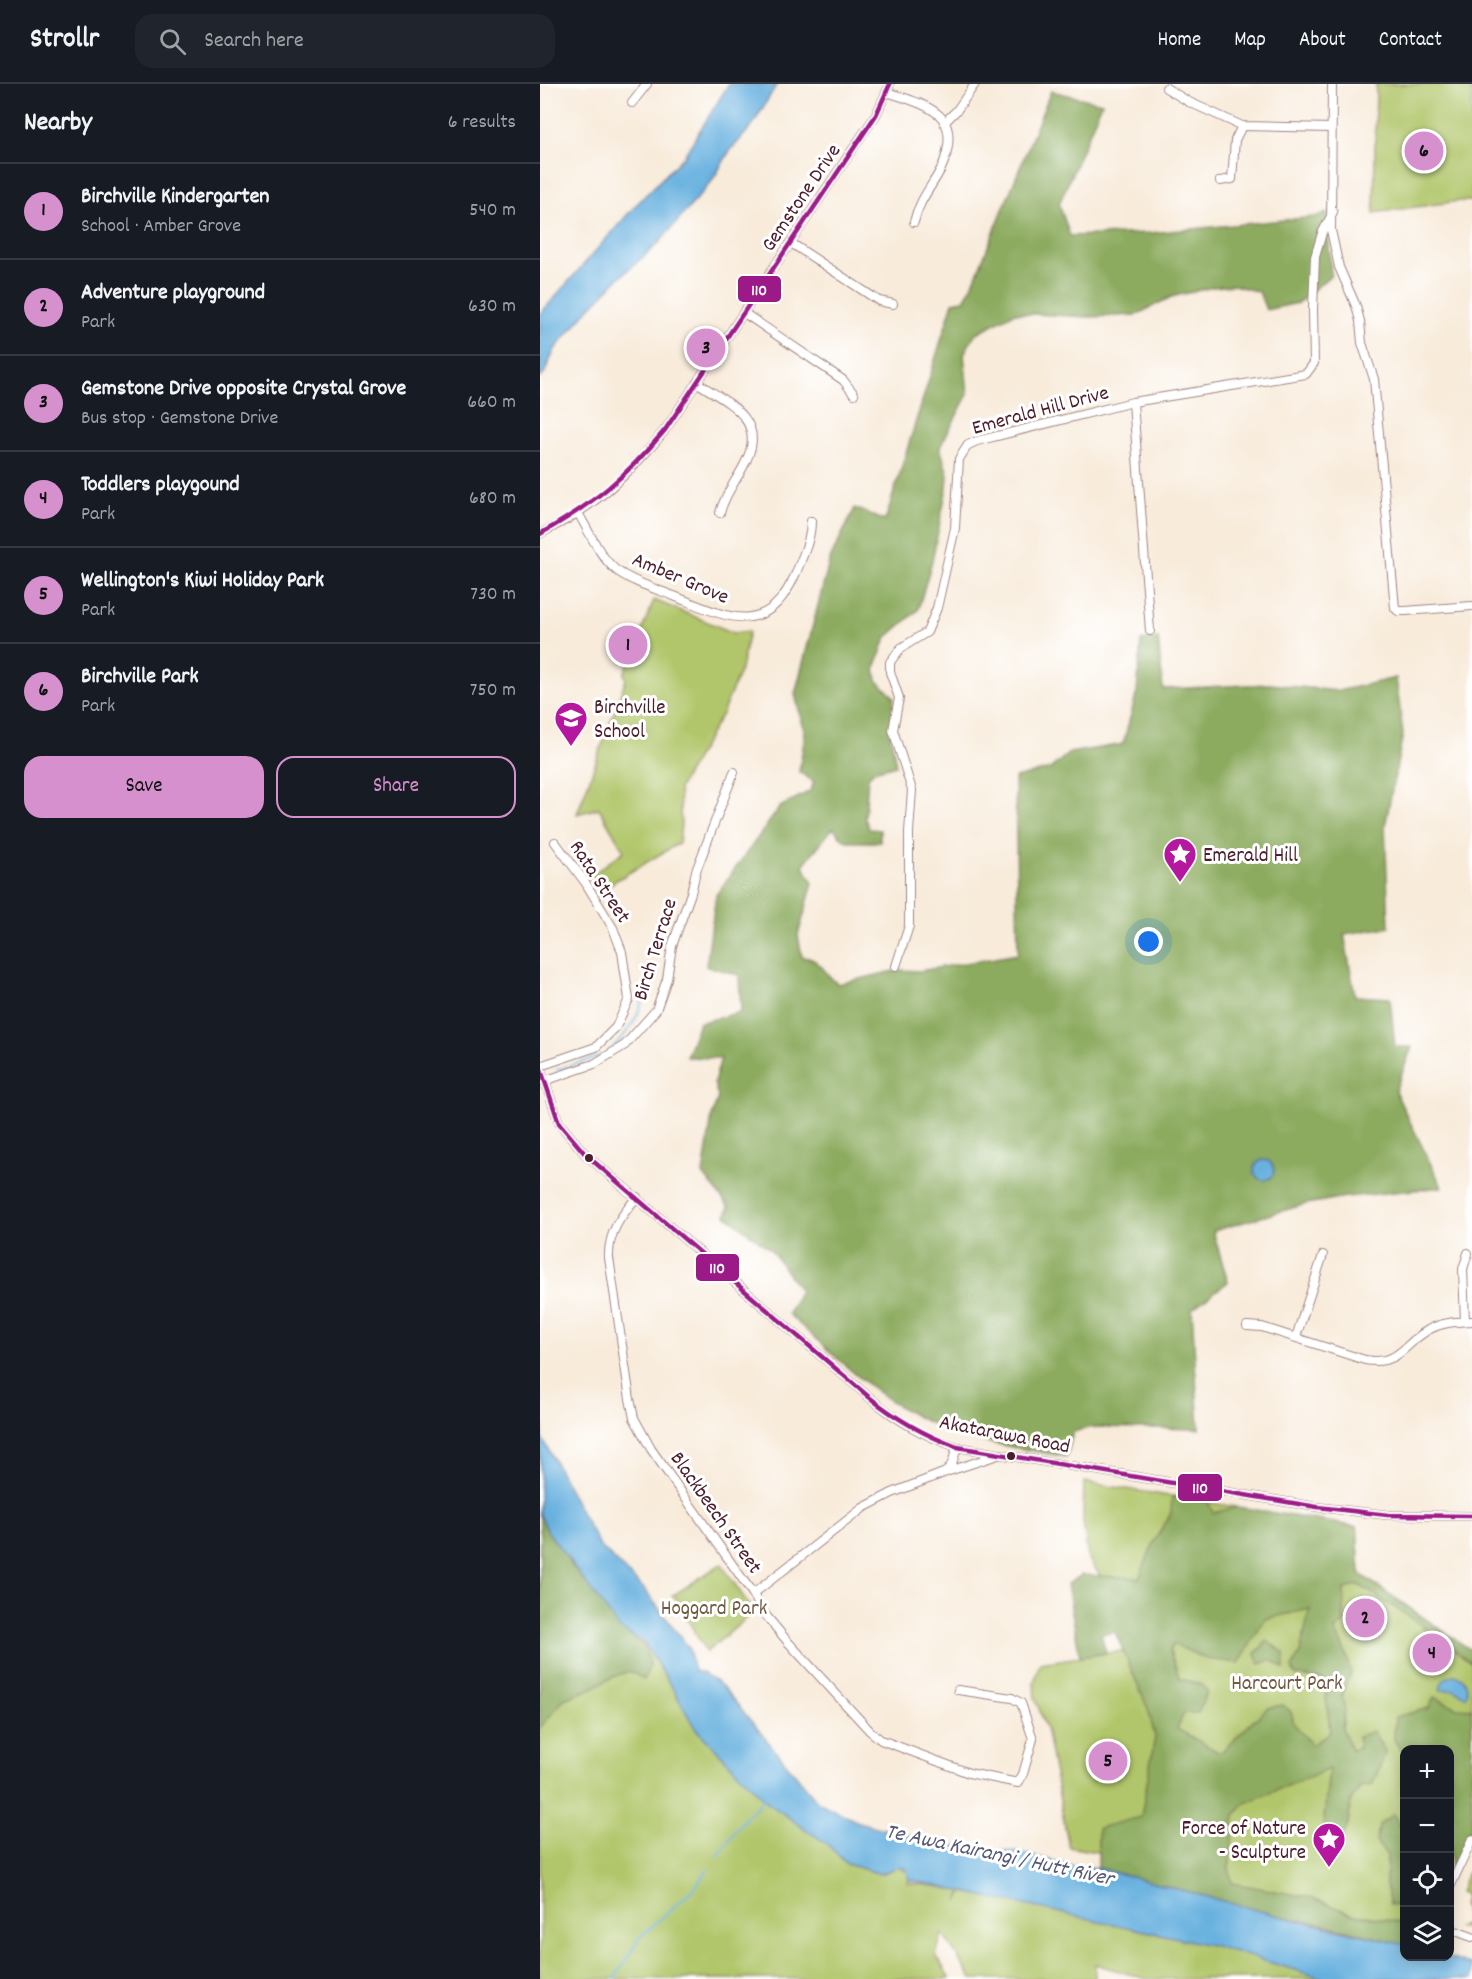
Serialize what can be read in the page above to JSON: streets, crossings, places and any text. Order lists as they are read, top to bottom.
{
  "streets": {
    "street": [
      "Gemstone Drive",
      "Emerald Hill Drive",
      "Amber Grove",
      "Rata Street",
      "Birch Terrace",
      "Akatarawa Road",
      "Blackbeech Street"
    ]
  },
  "crossings": [
    ["Gemstone Drive", "Amber Grove"],
    ["Rata Street", "Akatarawa Road"],
    ["Birch Terrace", "Akatarawa Road"],
    ["Akatarawa Road", "Blackbeech Street"]
  ],
  "water": ["Te Awa Kairangi / Hutt River"],
  "parks": ["Hoggard Park", "Harcourt Park"],
  "places": {
    "school or university": ["Birchville School"],
    "place": ["Emerald Hill", "Force of Nature - Sculpture"]
  },
  "lines": ["transit line 110"],
  "page": {
    "header": "Strollr",
    "search": "Search here",
    "nav": [
      "Home",
      "Map",
      "About",
      "Contact"
    ],
    "heading": ["Nearby", "6 results"],
    "pins": [
      "6",
      "3",
      "1",
      "2",
      "4",
      "5"
    ],
    "list": [
      {
        "mark": "1",
        "name": "Birchville Kindergarten",
        "note": "School · Amber Grove",
        "value": "540 m"
      },
      {
        "mark": "2",
        "name": "Adventure playground",
        "note": "Park",
        "value": "630 m"
      },
      {
        "mark": "3",
        "name": "Gemstone Drive opposite Crystal Grove",
        "note": "Bus stop · Gemstone Drive",
        "value": "660 m"
      },
      {
        "mark": "4",
        "name": "Toddlers playgound",
        "note": "Park",
        "value": "680 m"
      },
      {
        "mark": "5",
        "name": "Wellington's Kiwi Holiday Park",
        "note": "Park",
        "value": "730 m"
      },
      {
        "mark": "6",
        "name": "Birchville Park",
        "note": "Park",
        "value": "750 m"
      }
    ],
    "buttons": ["Save", "Share"],
    "map_buttons": ["+", "−"]
  }
}
